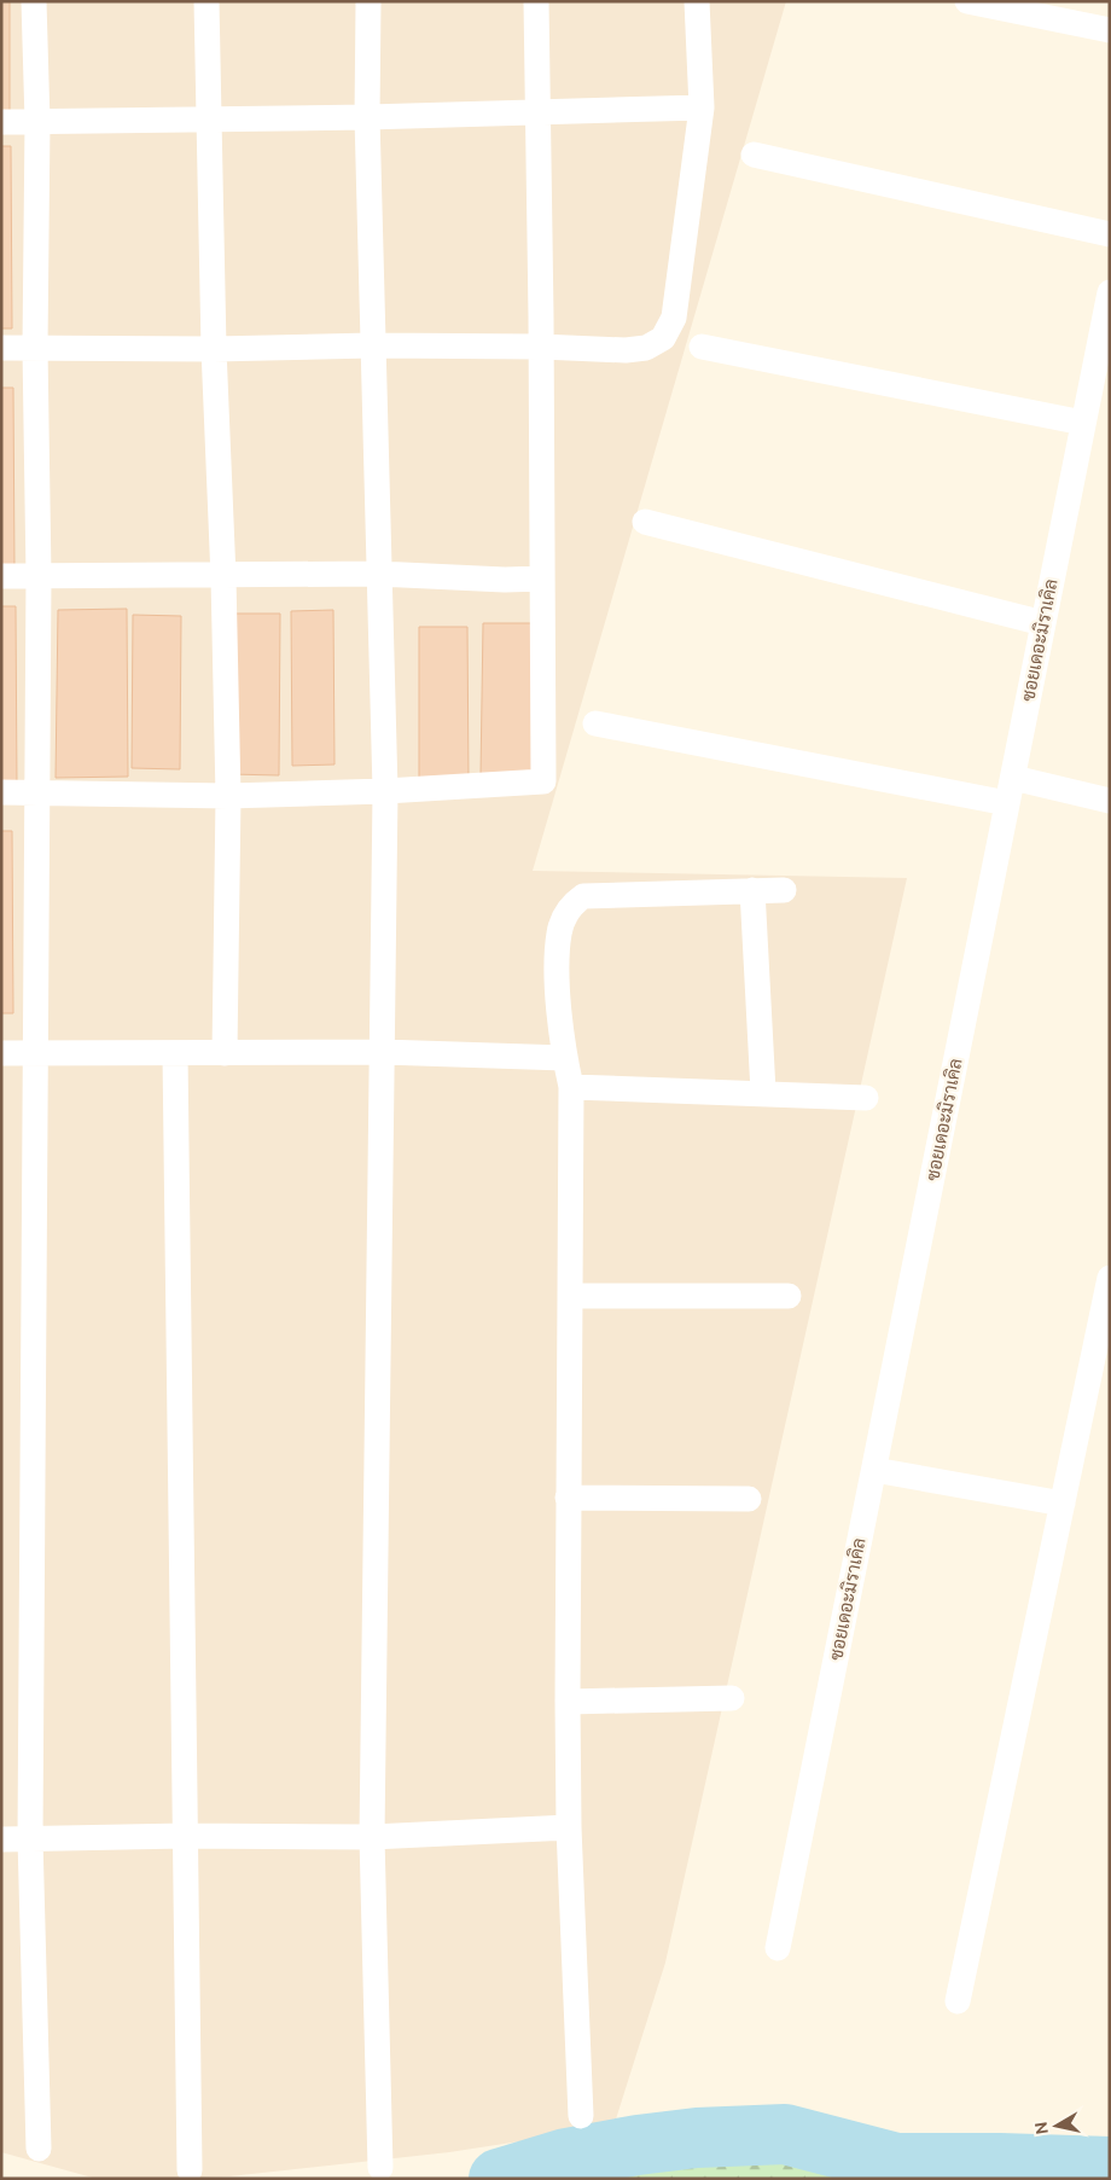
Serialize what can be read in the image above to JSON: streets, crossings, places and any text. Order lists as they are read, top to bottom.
{
  "streets": {
    "street": ["ซอยเดอะมิราเคิล"]
  },
  "north": "left"
}
